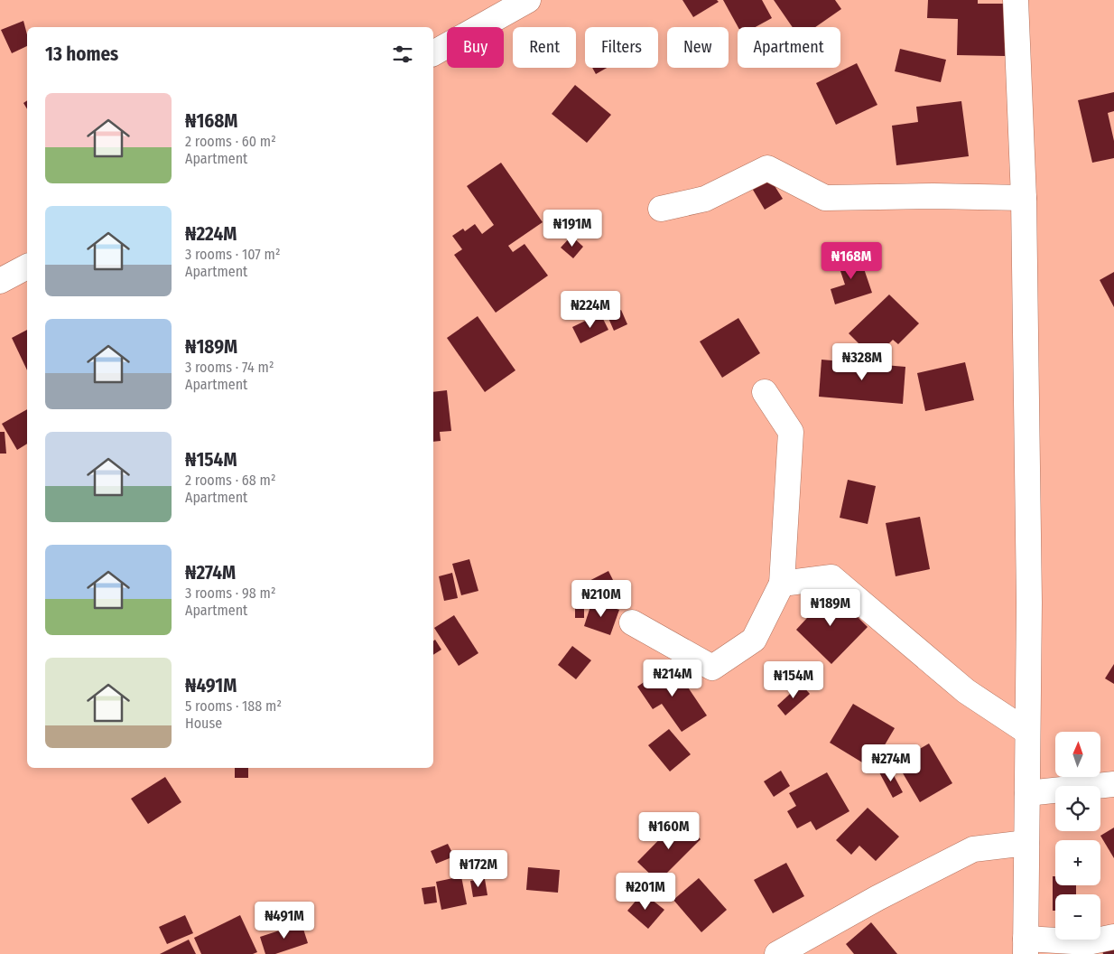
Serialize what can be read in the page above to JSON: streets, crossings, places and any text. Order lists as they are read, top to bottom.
{
  "north": "top",
  "page": {
    "chip": [
      "Buy",
      "Rent",
      "Filters",
      "New",
      "Apartment"
    ],
    "heading": "13 homes",
    "list": [
      {
        "name": "₦168M",
        "note": "2 rooms · 60 m² · Apartment"
      },
      {
        "name": "₦224M",
        "note": "3 rooms · 107 m² · Apartment"
      },
      {
        "name": "₦189M",
        "note": "3 rooms · 74 m² · Apartment"
      },
      {
        "name": "₦154M",
        "note": "2 rooms · 68 m² · Apartment"
      },
      {
        "name": "₦274M",
        "note": "3 rooms · 98 m² · Apartment"
      },
      {
        "name": "₦491M",
        "note": "5 rooms · 188 m² · House"
      }
    ],
    "price": [
      "₦191M",
      "₦168M",
      "₦224M",
      "₦328M",
      "₦210M",
      "₦189M",
      "₦214M",
      "₦154M",
      "₦274M",
      "₦160M",
      "₦172M",
      "₦201M",
      "₦491M"
    ],
    "map_buttons": ["+", "−"]
  }
}
